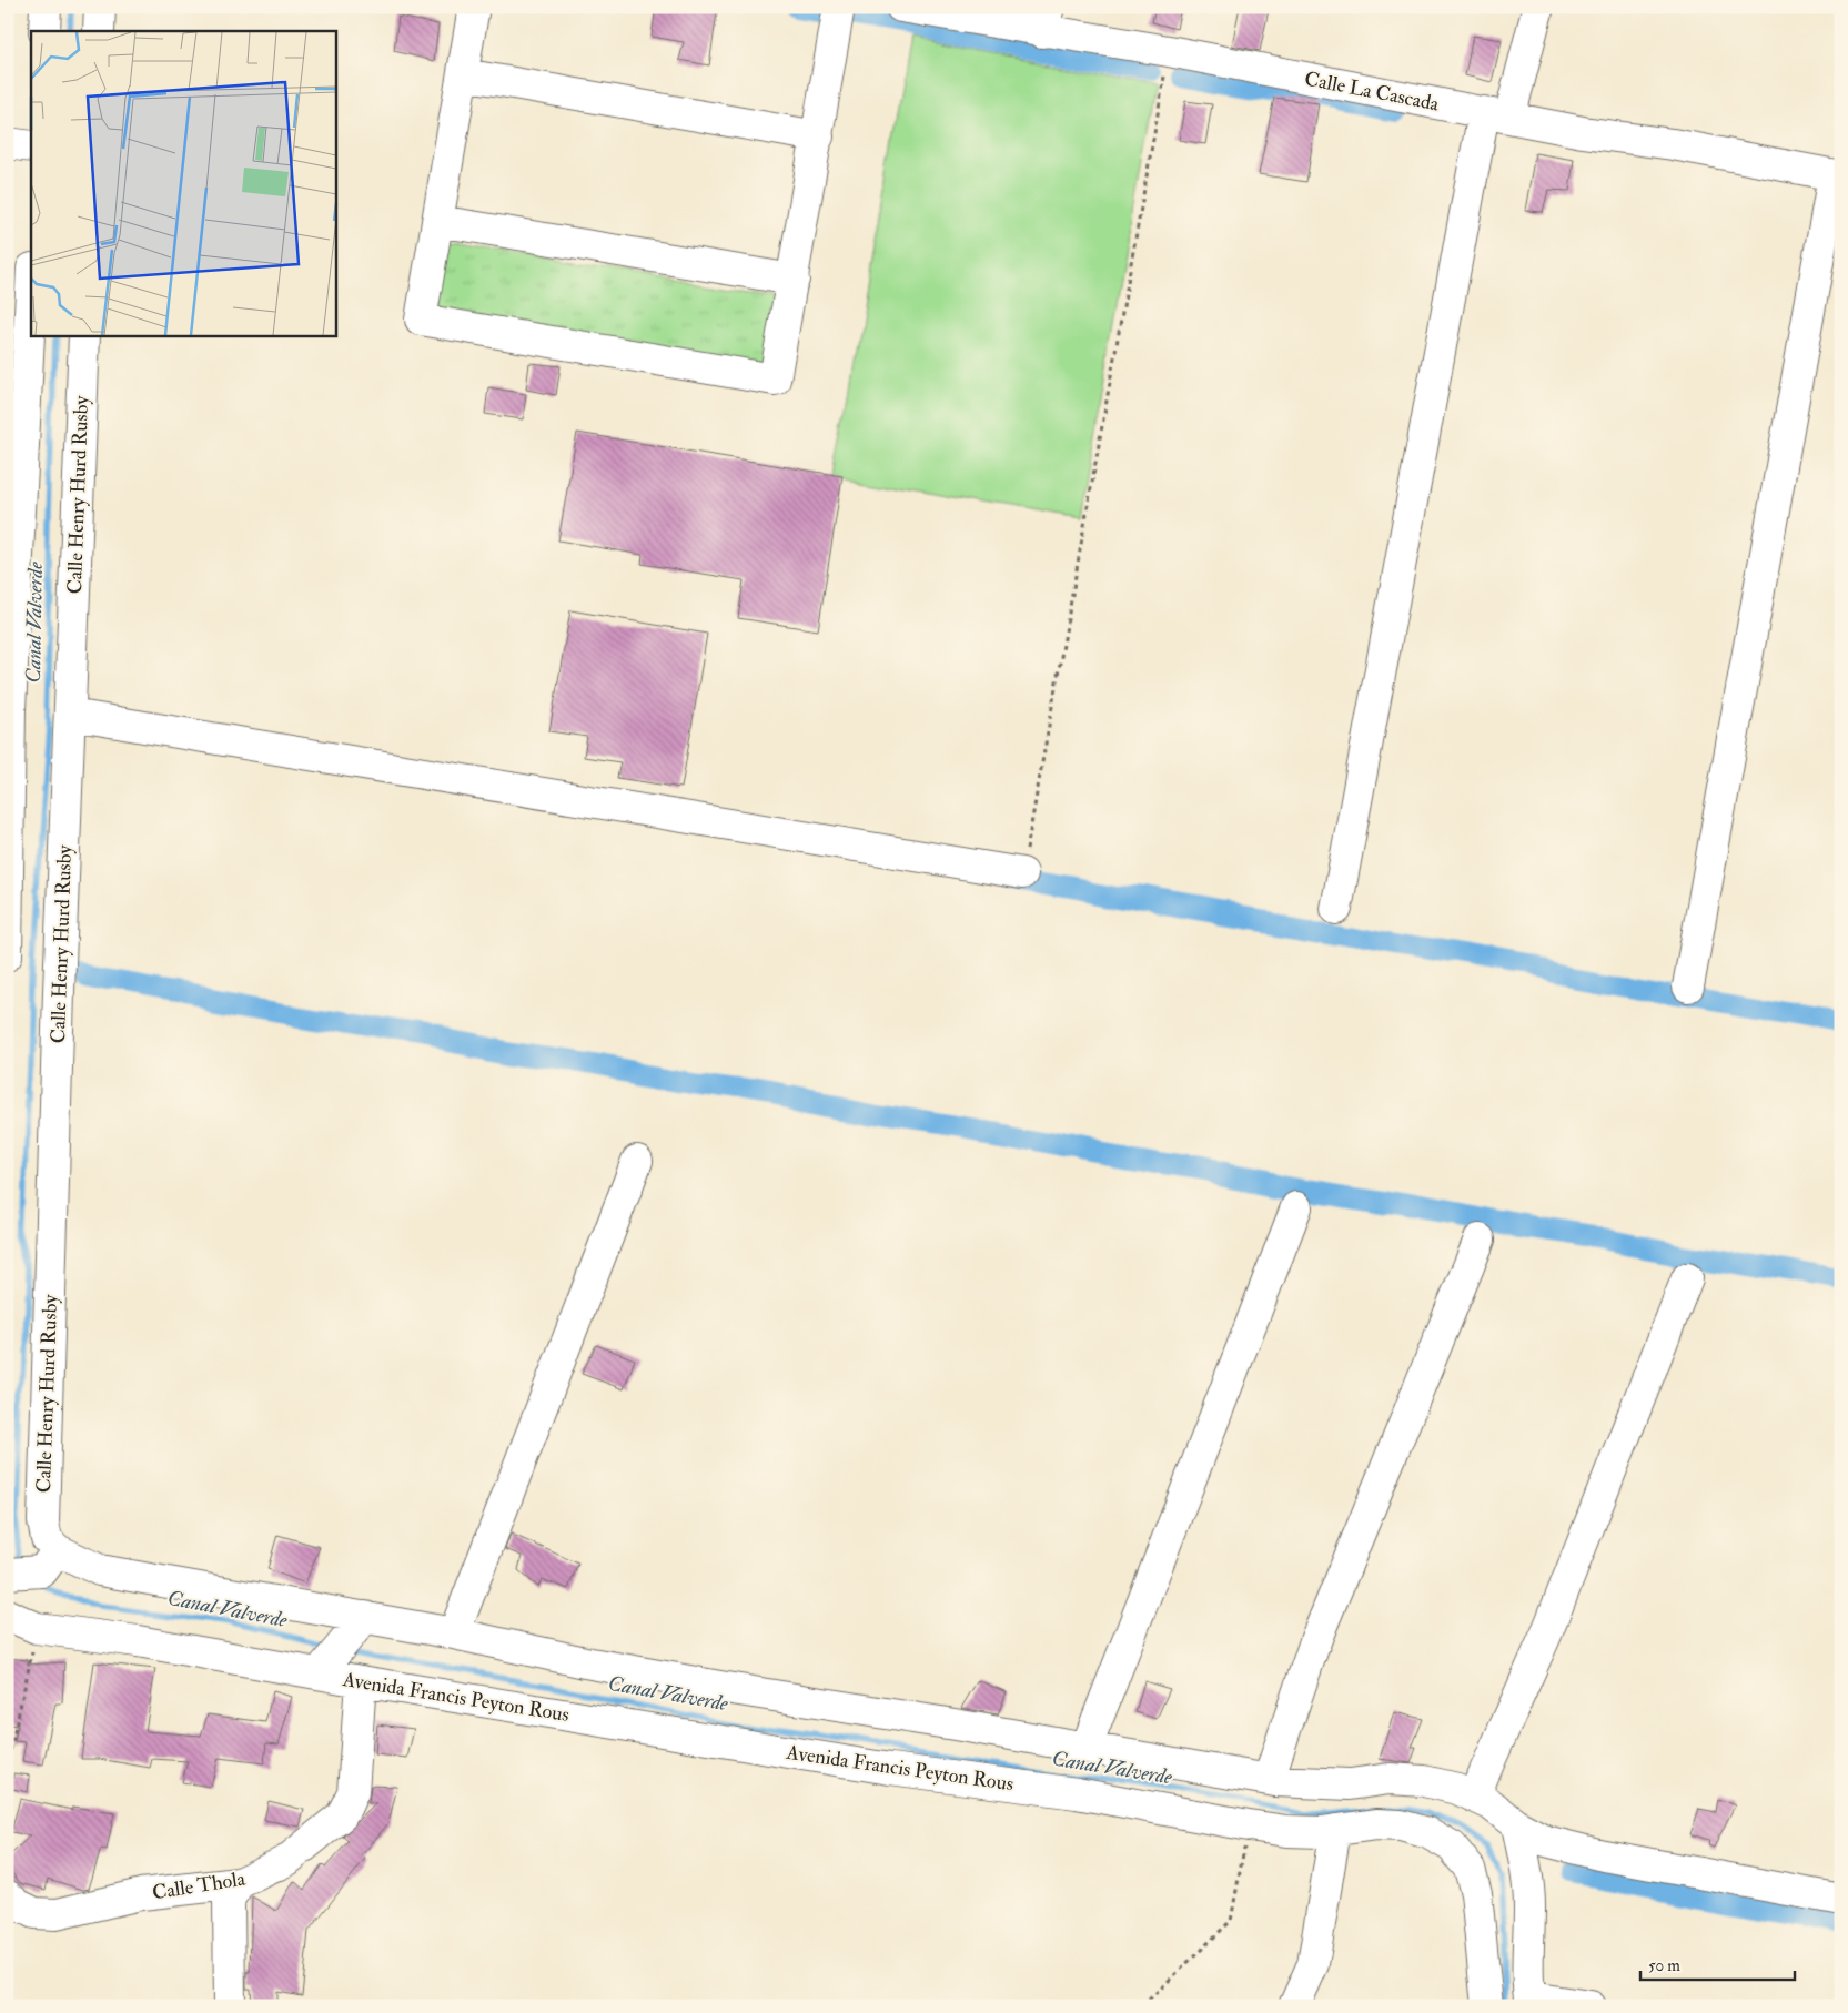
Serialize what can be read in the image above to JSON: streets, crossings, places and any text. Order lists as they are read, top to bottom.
{
  "streets": {
    "street": [
      "Calle La Cascada",
      "Calle Henry Hurd Rusby",
      "Avenida Francis Peyton Rous",
      "Calle Thola"
    ]
  },
  "crossings": [
    ["Avenida Francis Peyton Rous", "Calle Thola"]
  ],
  "water": ["Canal Valverde"],
  "scale_bar": "50 m"
}
